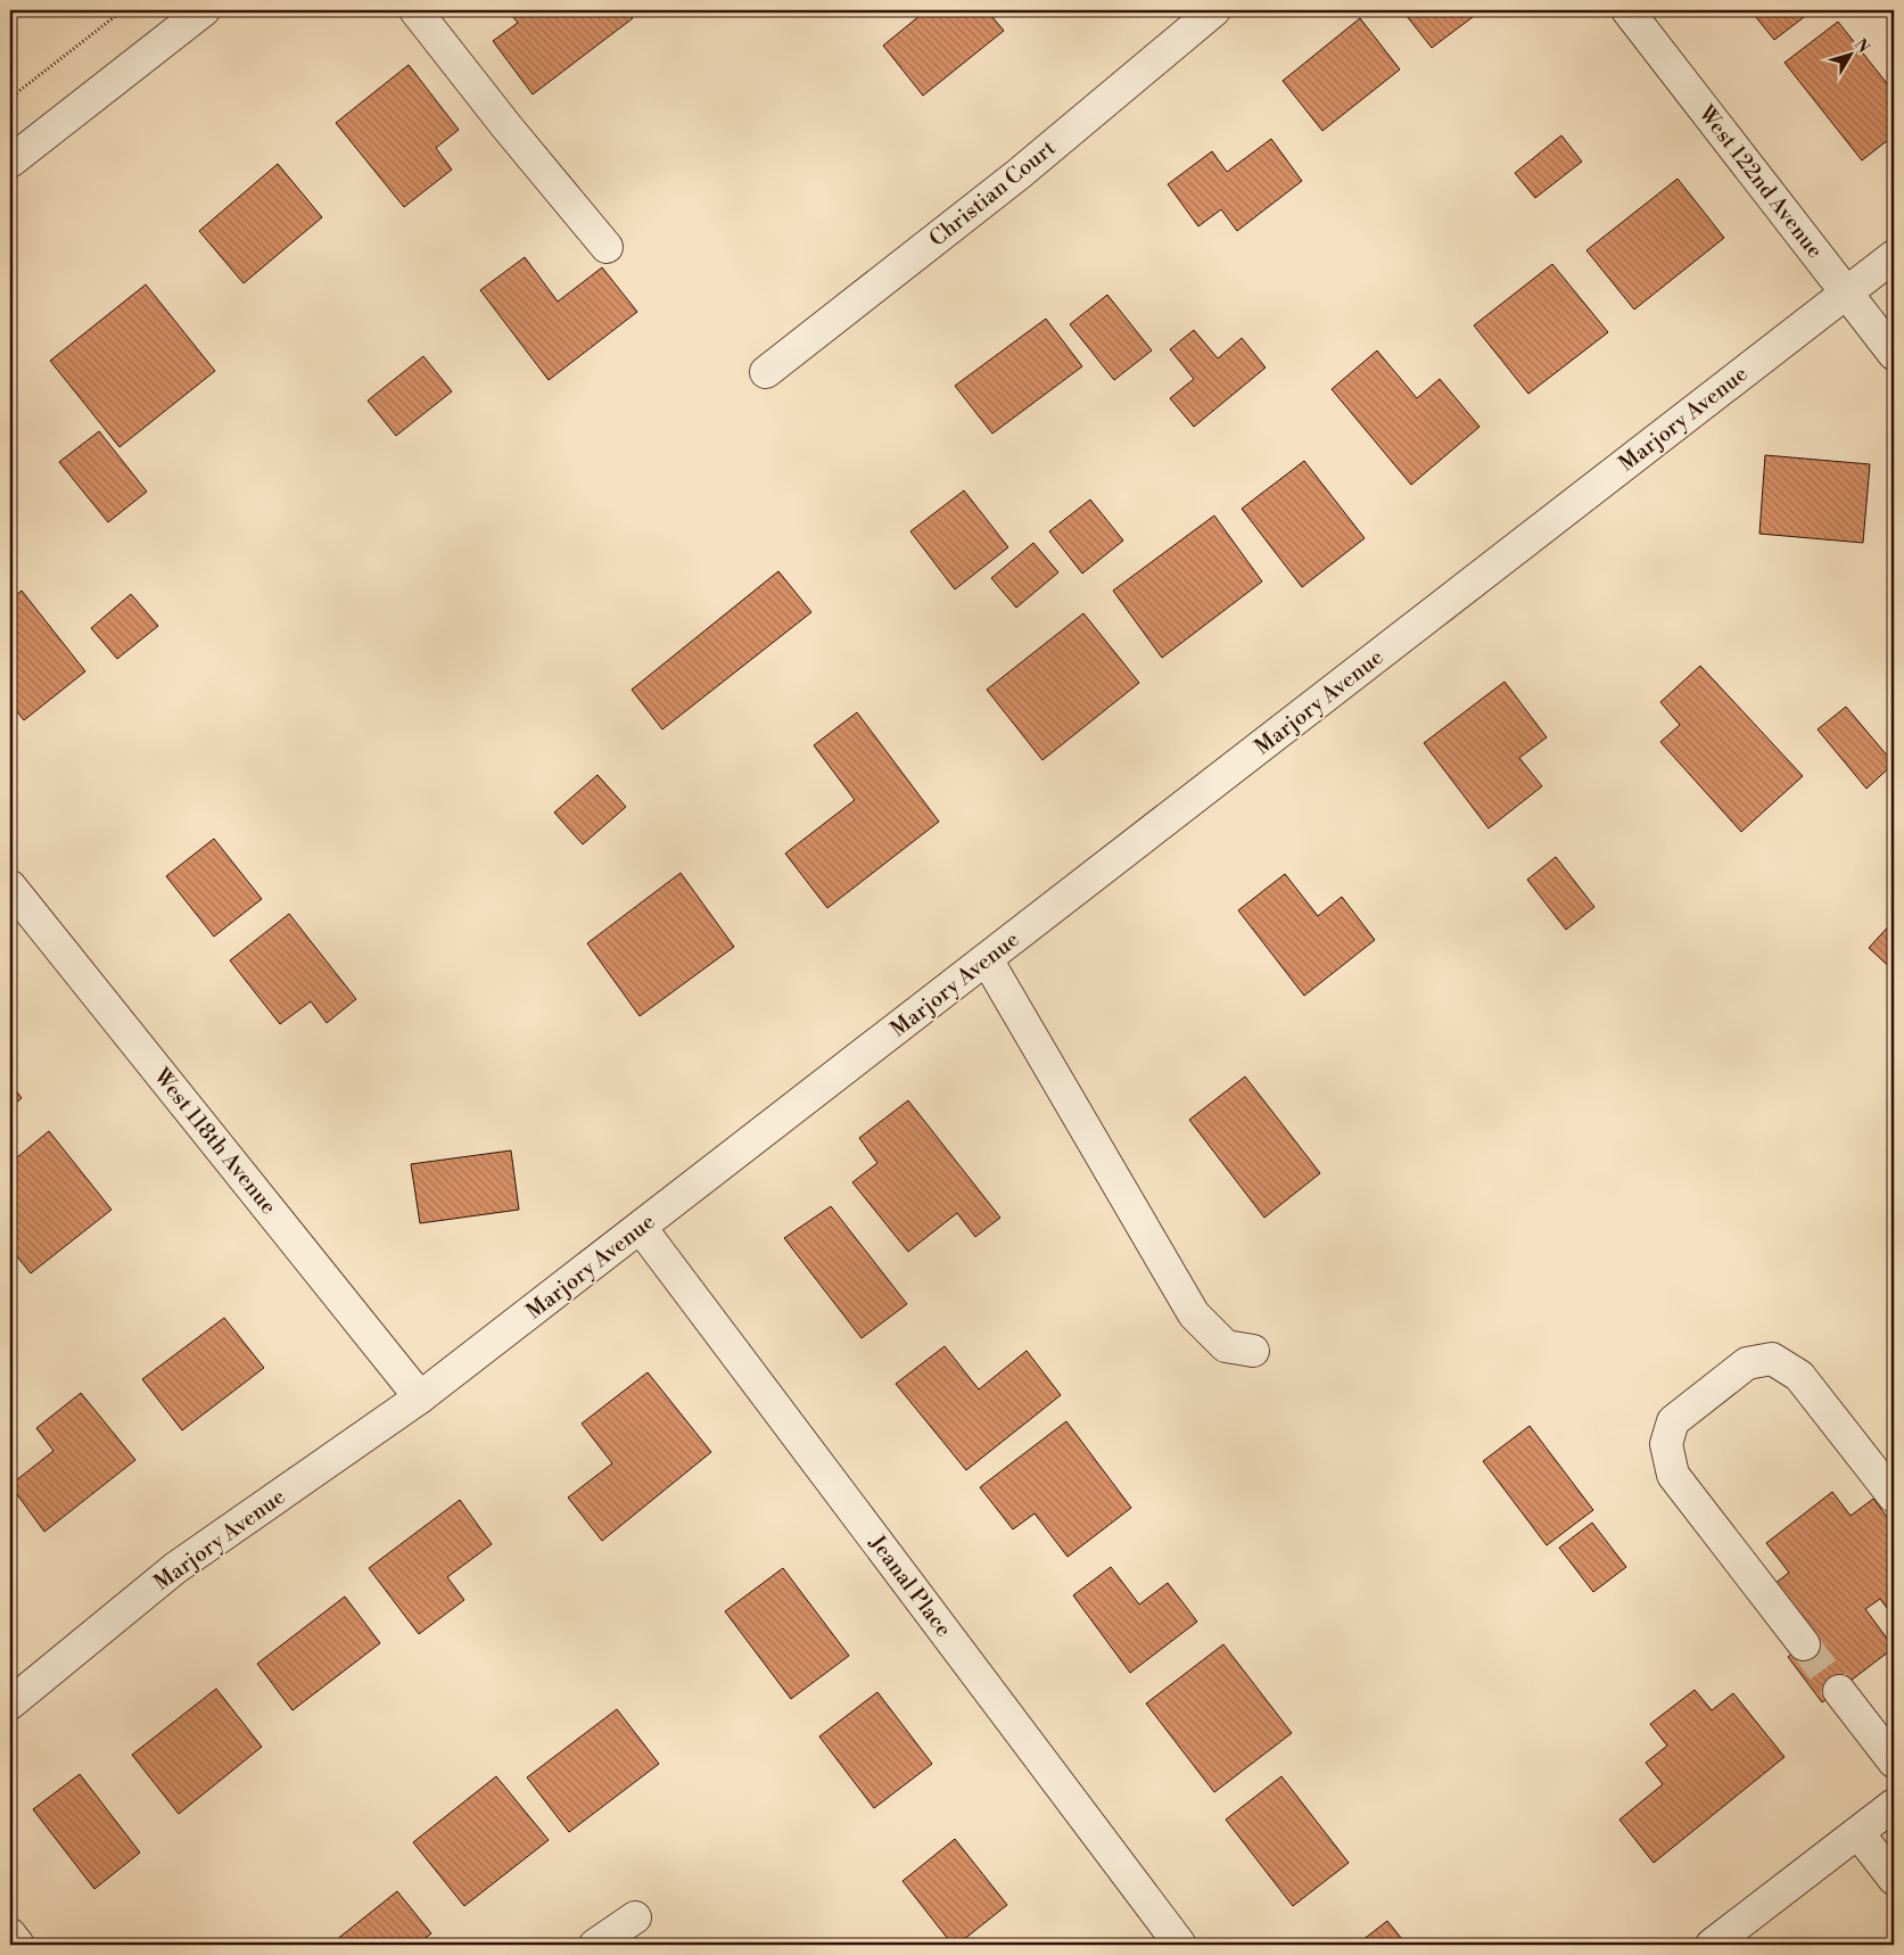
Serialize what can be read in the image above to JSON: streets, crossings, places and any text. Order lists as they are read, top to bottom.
{
  "streets": {
    "street": [
      "West 122nd Avenue",
      "Christian Court",
      "Marjory Avenue",
      "West 118th Avenue",
      "Jeanal Place"
    ]
  },
  "crossings": [
    ["West 122nd Avenue", "Marjory Avenue"],
    ["Marjory Avenue", "West 118th Avenue"],
    ["Marjory Avenue", "Jeanal Place"]
  ],
  "north": "top right"
}
